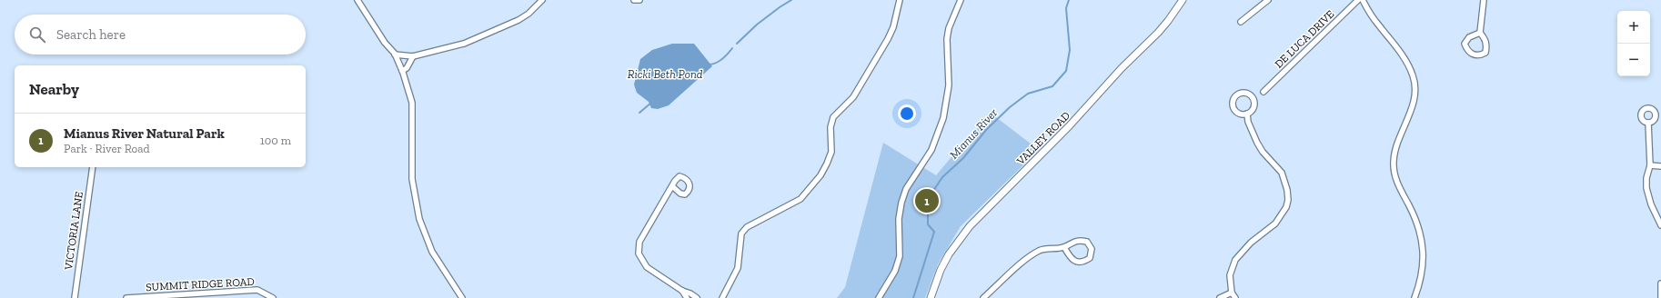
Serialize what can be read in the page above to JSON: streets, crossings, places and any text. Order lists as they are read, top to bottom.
{
  "streets": {
    "street": [
      "DE LUCA DRIVE",
      "VALLEY ROAD",
      "VICTORIA LANE",
      "SUMMIT RIDGE ROAD"
    ]
  },
  "water": ["Ricki Beth Pond", "Mianus River"],
  "page": {
    "map_buttons": ["+", "−"],
    "search": "Search here",
    "heading": "Nearby",
    "list": [
      {
        "mark": "1",
        "name": "Mianus River Natural Park",
        "note": "Park · River Road",
        "value": "100 m"
      }
    ],
    "pins": "1"
  }
}
